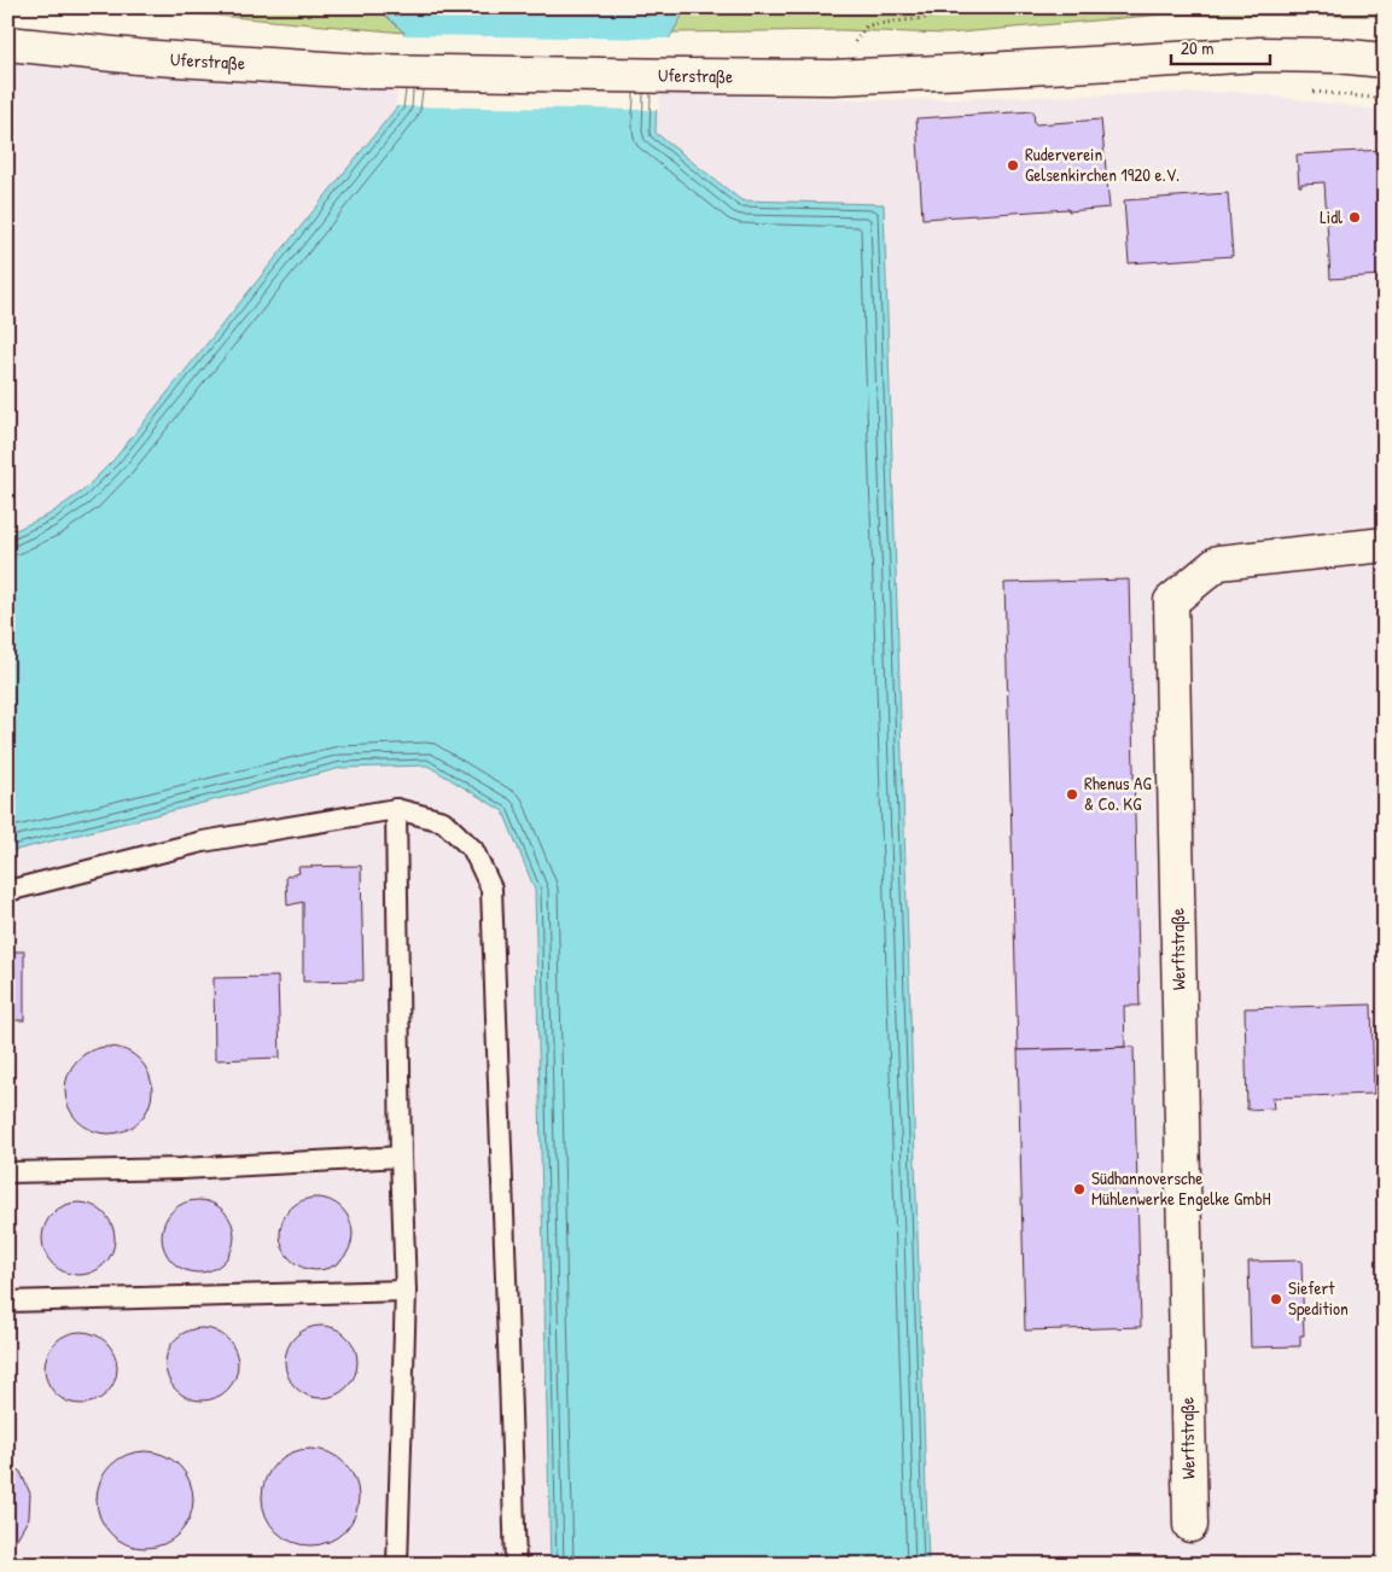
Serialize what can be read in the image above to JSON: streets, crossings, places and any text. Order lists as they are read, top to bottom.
{
  "streets": {
    "main road": ["Uferstraße", "Werftstraße"]
  },
  "places": [
    "Ruderverein Gelsenkirchen 1920 e.V.",
    "Lidl",
    "Rhenus AG & Co. KG",
    "Südhannoversche Mühlenwerke Engelke GmbH",
    "Siefert Spedition"
  ],
  "scale_bar": "20 m"
}
